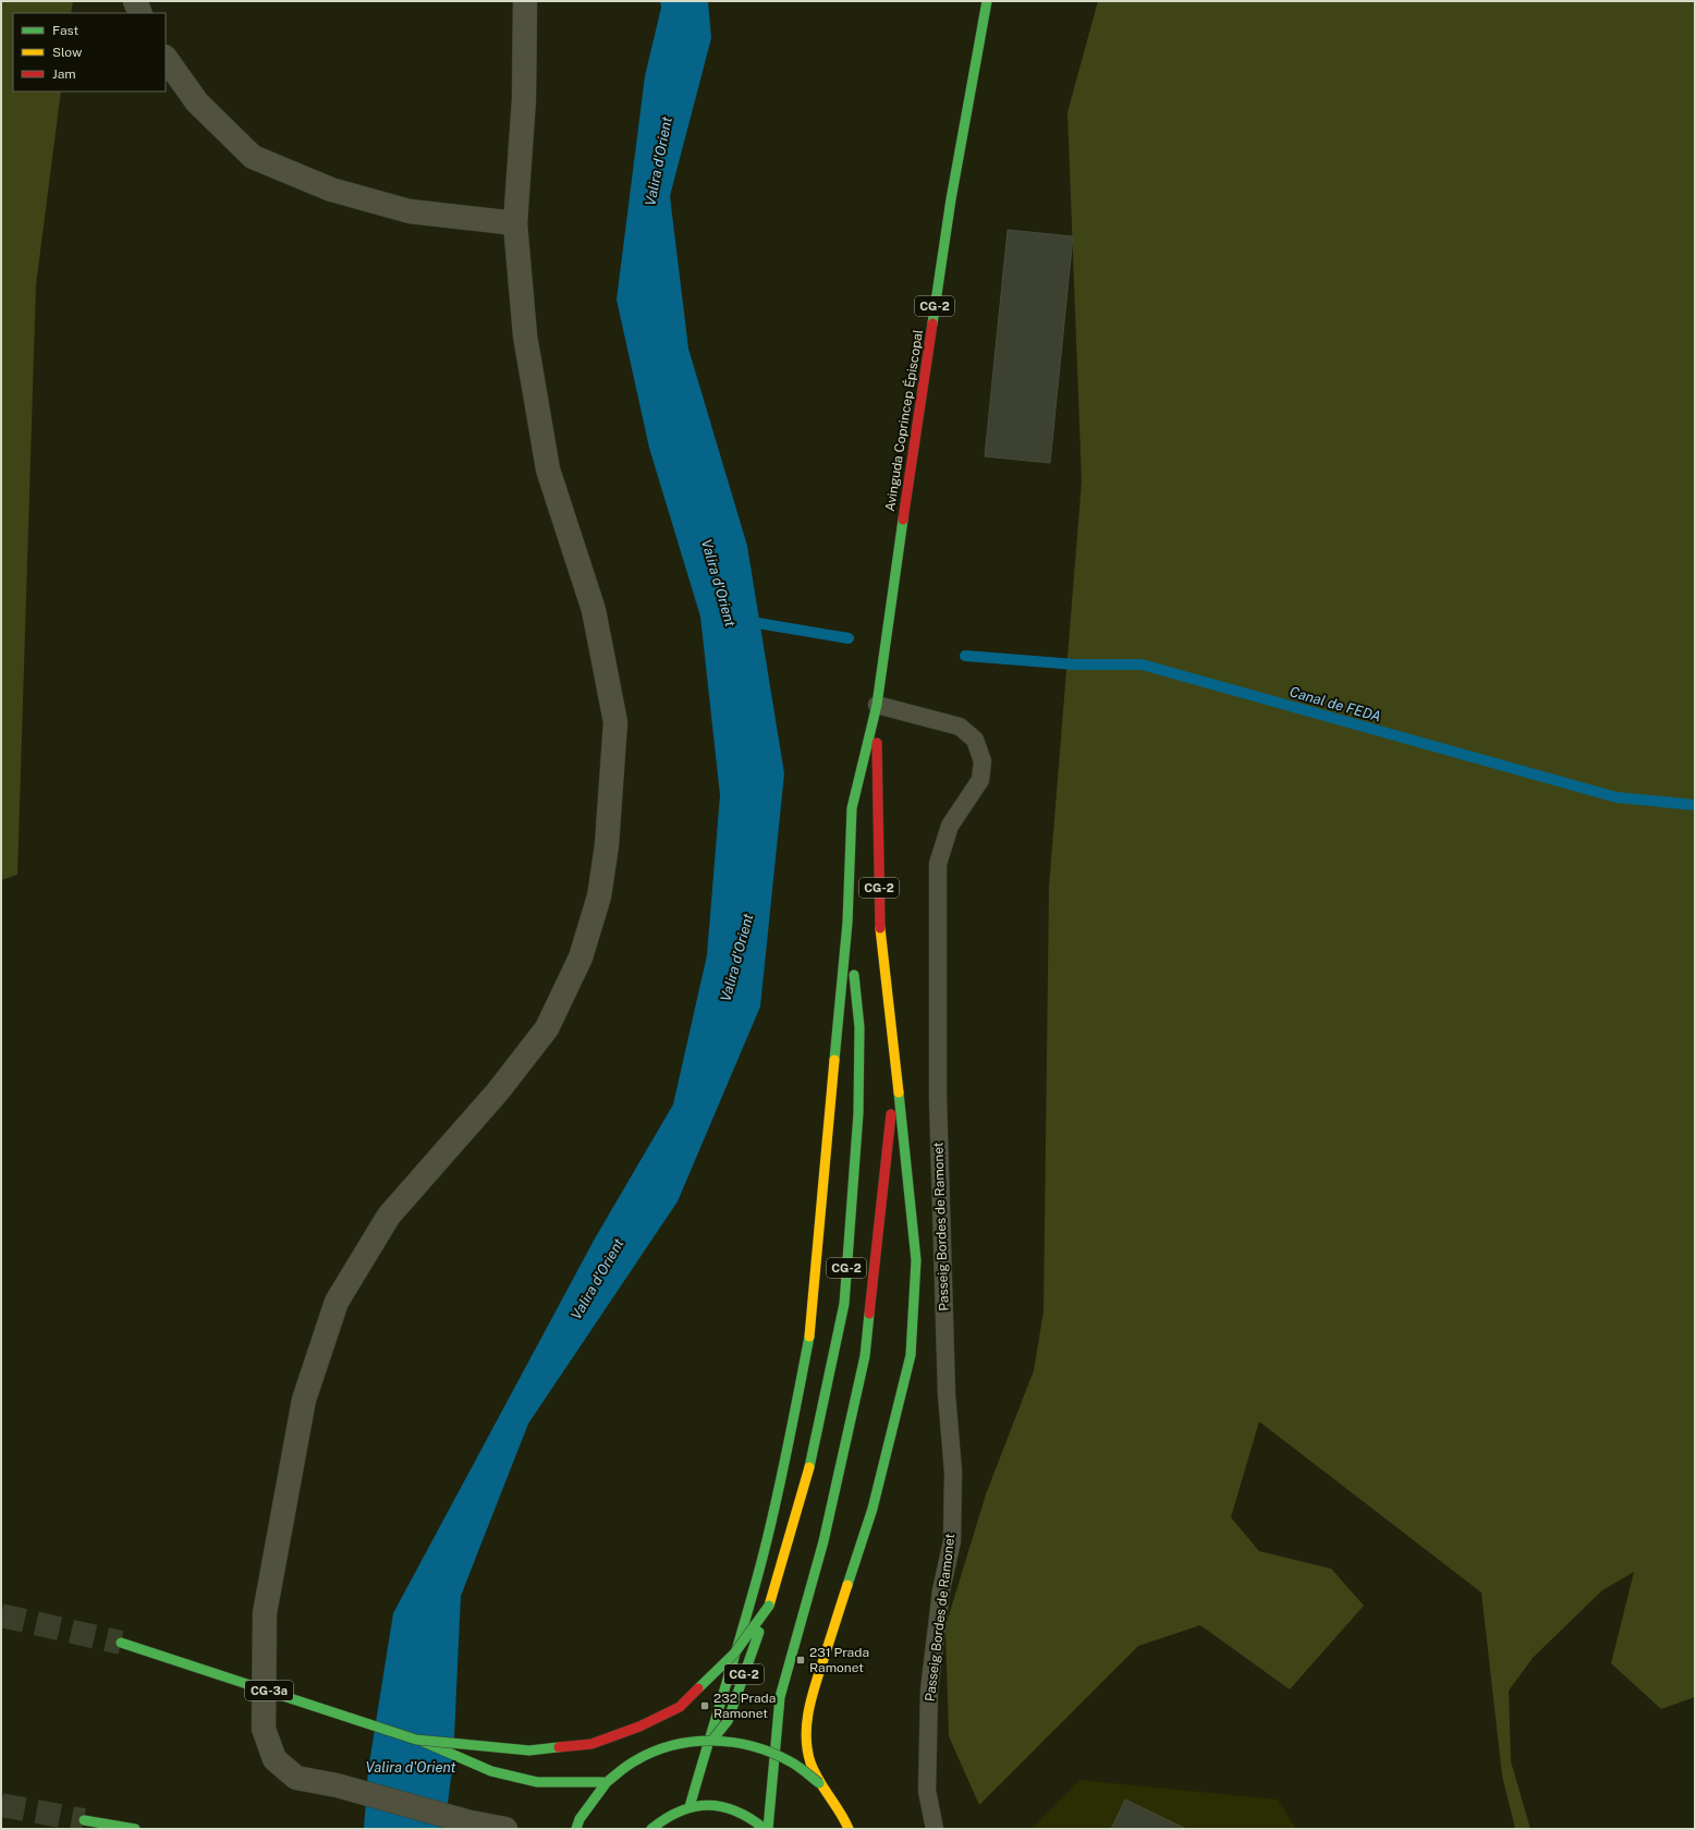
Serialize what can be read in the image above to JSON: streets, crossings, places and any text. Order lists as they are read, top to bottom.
{
  "streets": {
    "highway": ["CG-2", "Avinguda Coprincep Épiscopal", "CG-3a"],
    "lane": ["Passeig Bordes de Ramonet"]
  },
  "crossings": [
    ["CG-2", "Avinguda Coprincep Épiscopal"],
    ["CG-2", "Passeig Bordes de Ramonet"],
    ["CG-2", "CG-3a"],
    ["Avinguda Coprincep Épiscopal", "Passeig Bordes de Ramonet"]
  ],
  "water": ["Valira d'Orient", "Canal de FEDA"],
  "places": {
    "transit": ["231 Prada Ramonet", "232 Prada Ramonet"]
  },
  "legend": ["Fast", "Slow", "Jam"]
}
